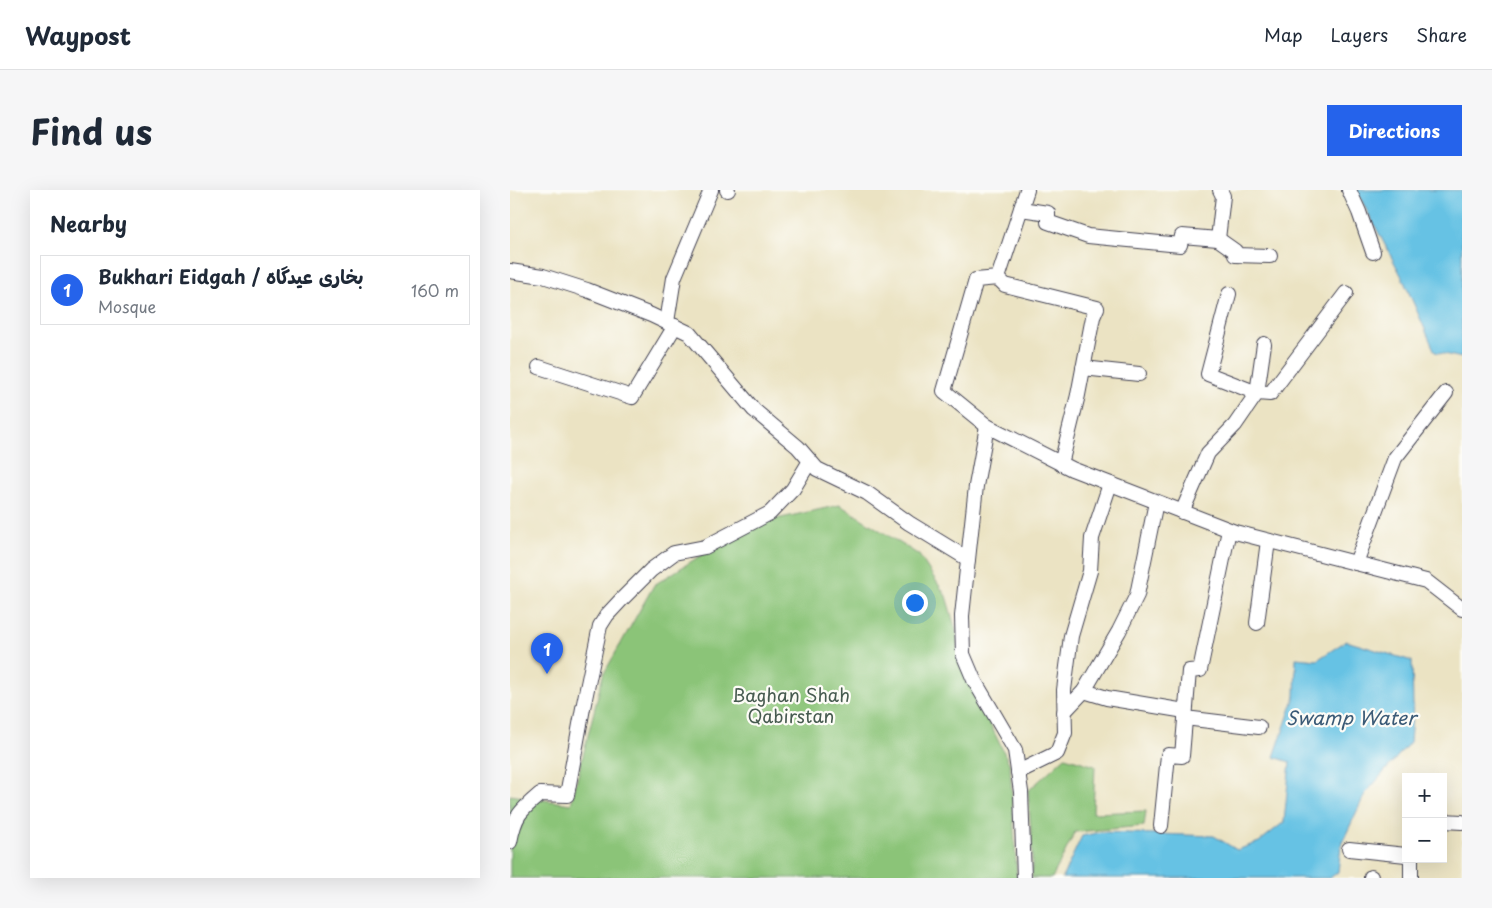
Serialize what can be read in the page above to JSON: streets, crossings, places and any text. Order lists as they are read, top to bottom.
{
  "water": ["Swamp Water"],
  "parks": ["Baghan Shah Qabirstan"],
  "page": {
    "header": "Waypost",
    "nav": ["Map", "Layers", "Share"],
    "title": "Find us",
    "buttons": "Directions",
    "heading": "Nearby",
    "list": [
      {
        "mark": "1",
        "name": "Bukhari Eidgah / بخاری عیدگاہ",
        "note": "Mosque",
        "value": "160 m"
      }
    ],
    "pins": "1",
    "map_buttons": ["+", "−"]
  }
}
